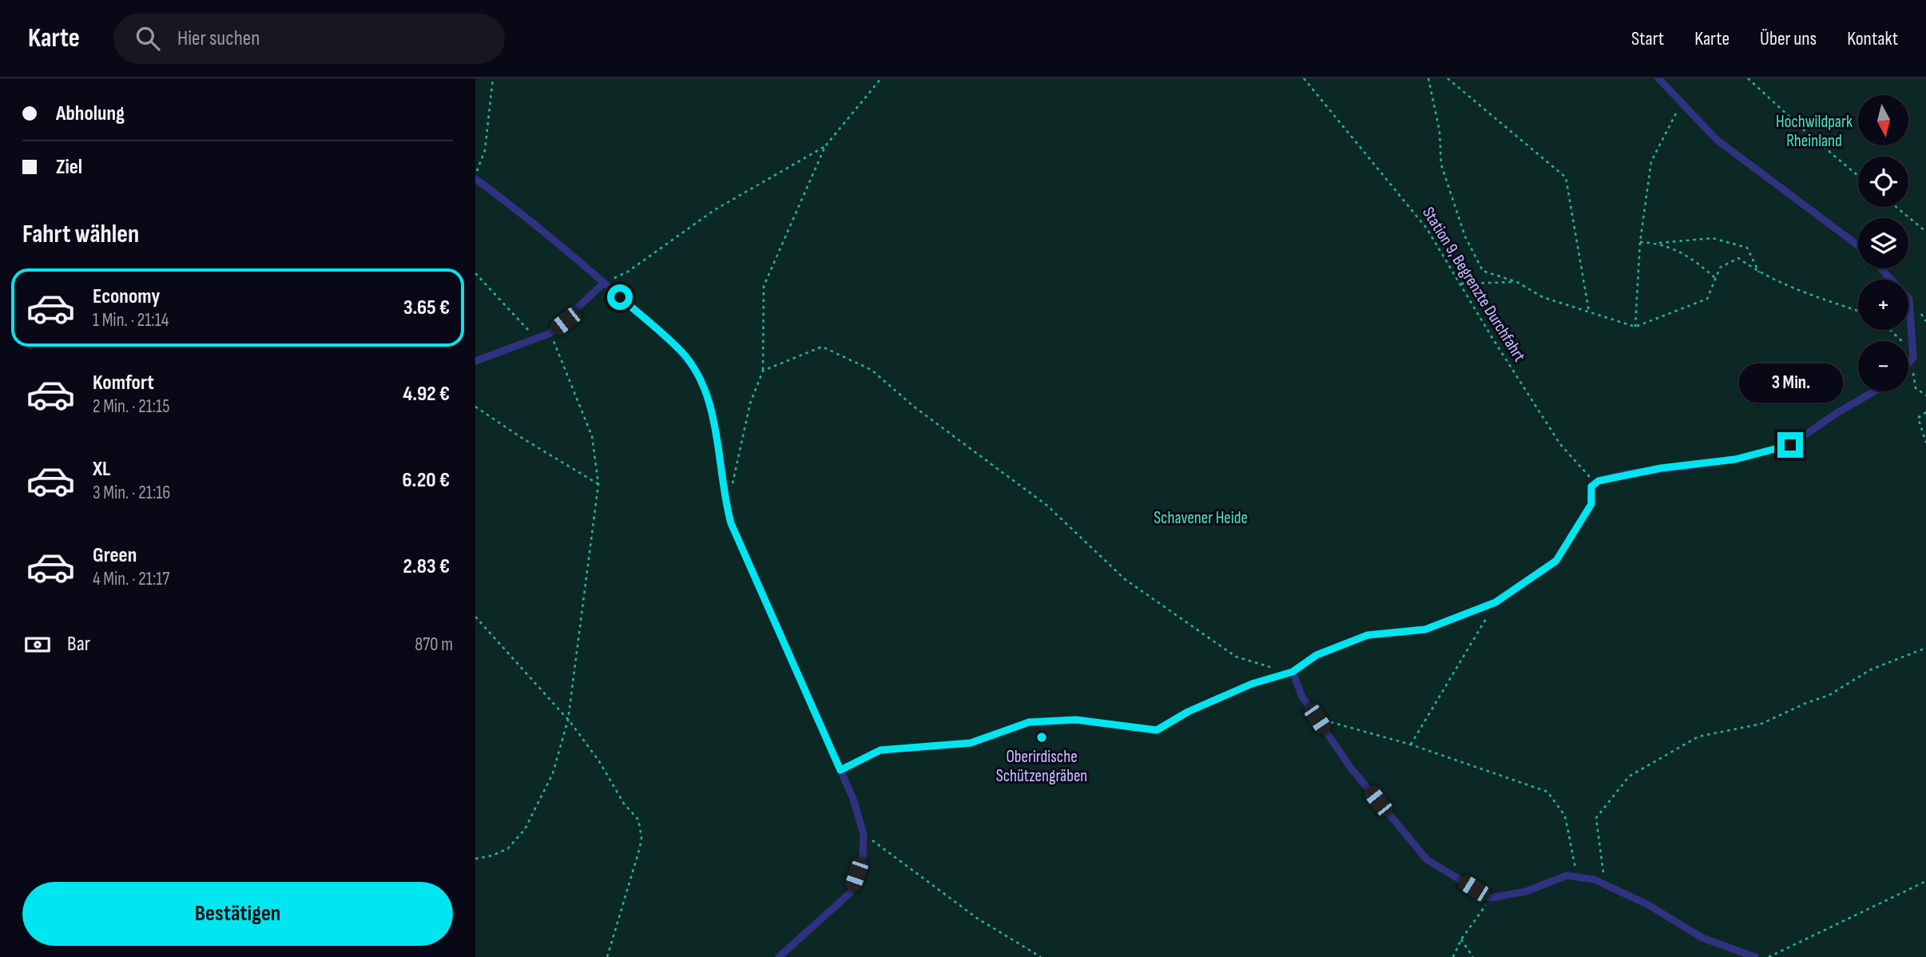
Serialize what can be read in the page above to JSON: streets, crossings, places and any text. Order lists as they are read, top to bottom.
{
  "streets": {
    "path": ["Station 9, Begrenzte Durchfahrt"]
  },
  "parks": ["Hochwildpark Rheinland", "Schavener Heide"],
  "places": ["Oberirdische Schützengräben"],
  "north": "bottom",
  "page": {
    "header": "Karte",
    "search": "Hier suchen",
    "nav": [
      "Start",
      "Karte",
      "Über uns",
      "Kontakt"
    ],
    "banner": ["Abholung", "Ziel"],
    "map_buttons": ["+", "−"],
    "heading": "Fahrt wählen",
    "list": [
      {
        "name": "Economy",
        "note": "1 Min. · 21:14",
        "value": "3.65 €"
      },
      {
        "name": "Komfort",
        "note": "2 Min. · 21:15",
        "value": "4.92 €"
      },
      {
        "name": "XL",
        "note": "3 Min. · 21:16",
        "value": "6.20 €"
      },
      {
        "name": "Green",
        "note": "4 Min. · 21:17",
        "value": "2.83 €"
      }
    ],
    "bubble": "3 Min.",
    "pay": ["Bar", "870 m"],
    "buttons": "Bestätigen"
  }
}
